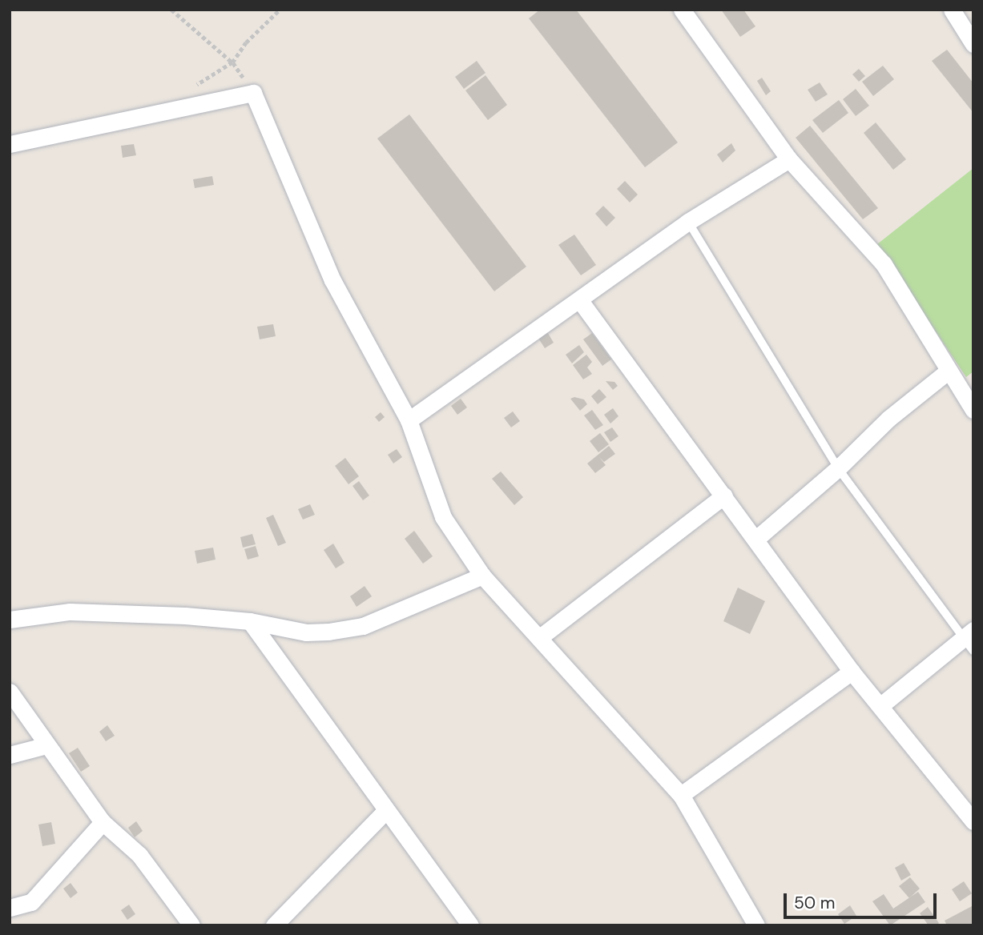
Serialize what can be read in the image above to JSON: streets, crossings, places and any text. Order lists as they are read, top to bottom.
{
  "scale_bar": "50 m"
}
